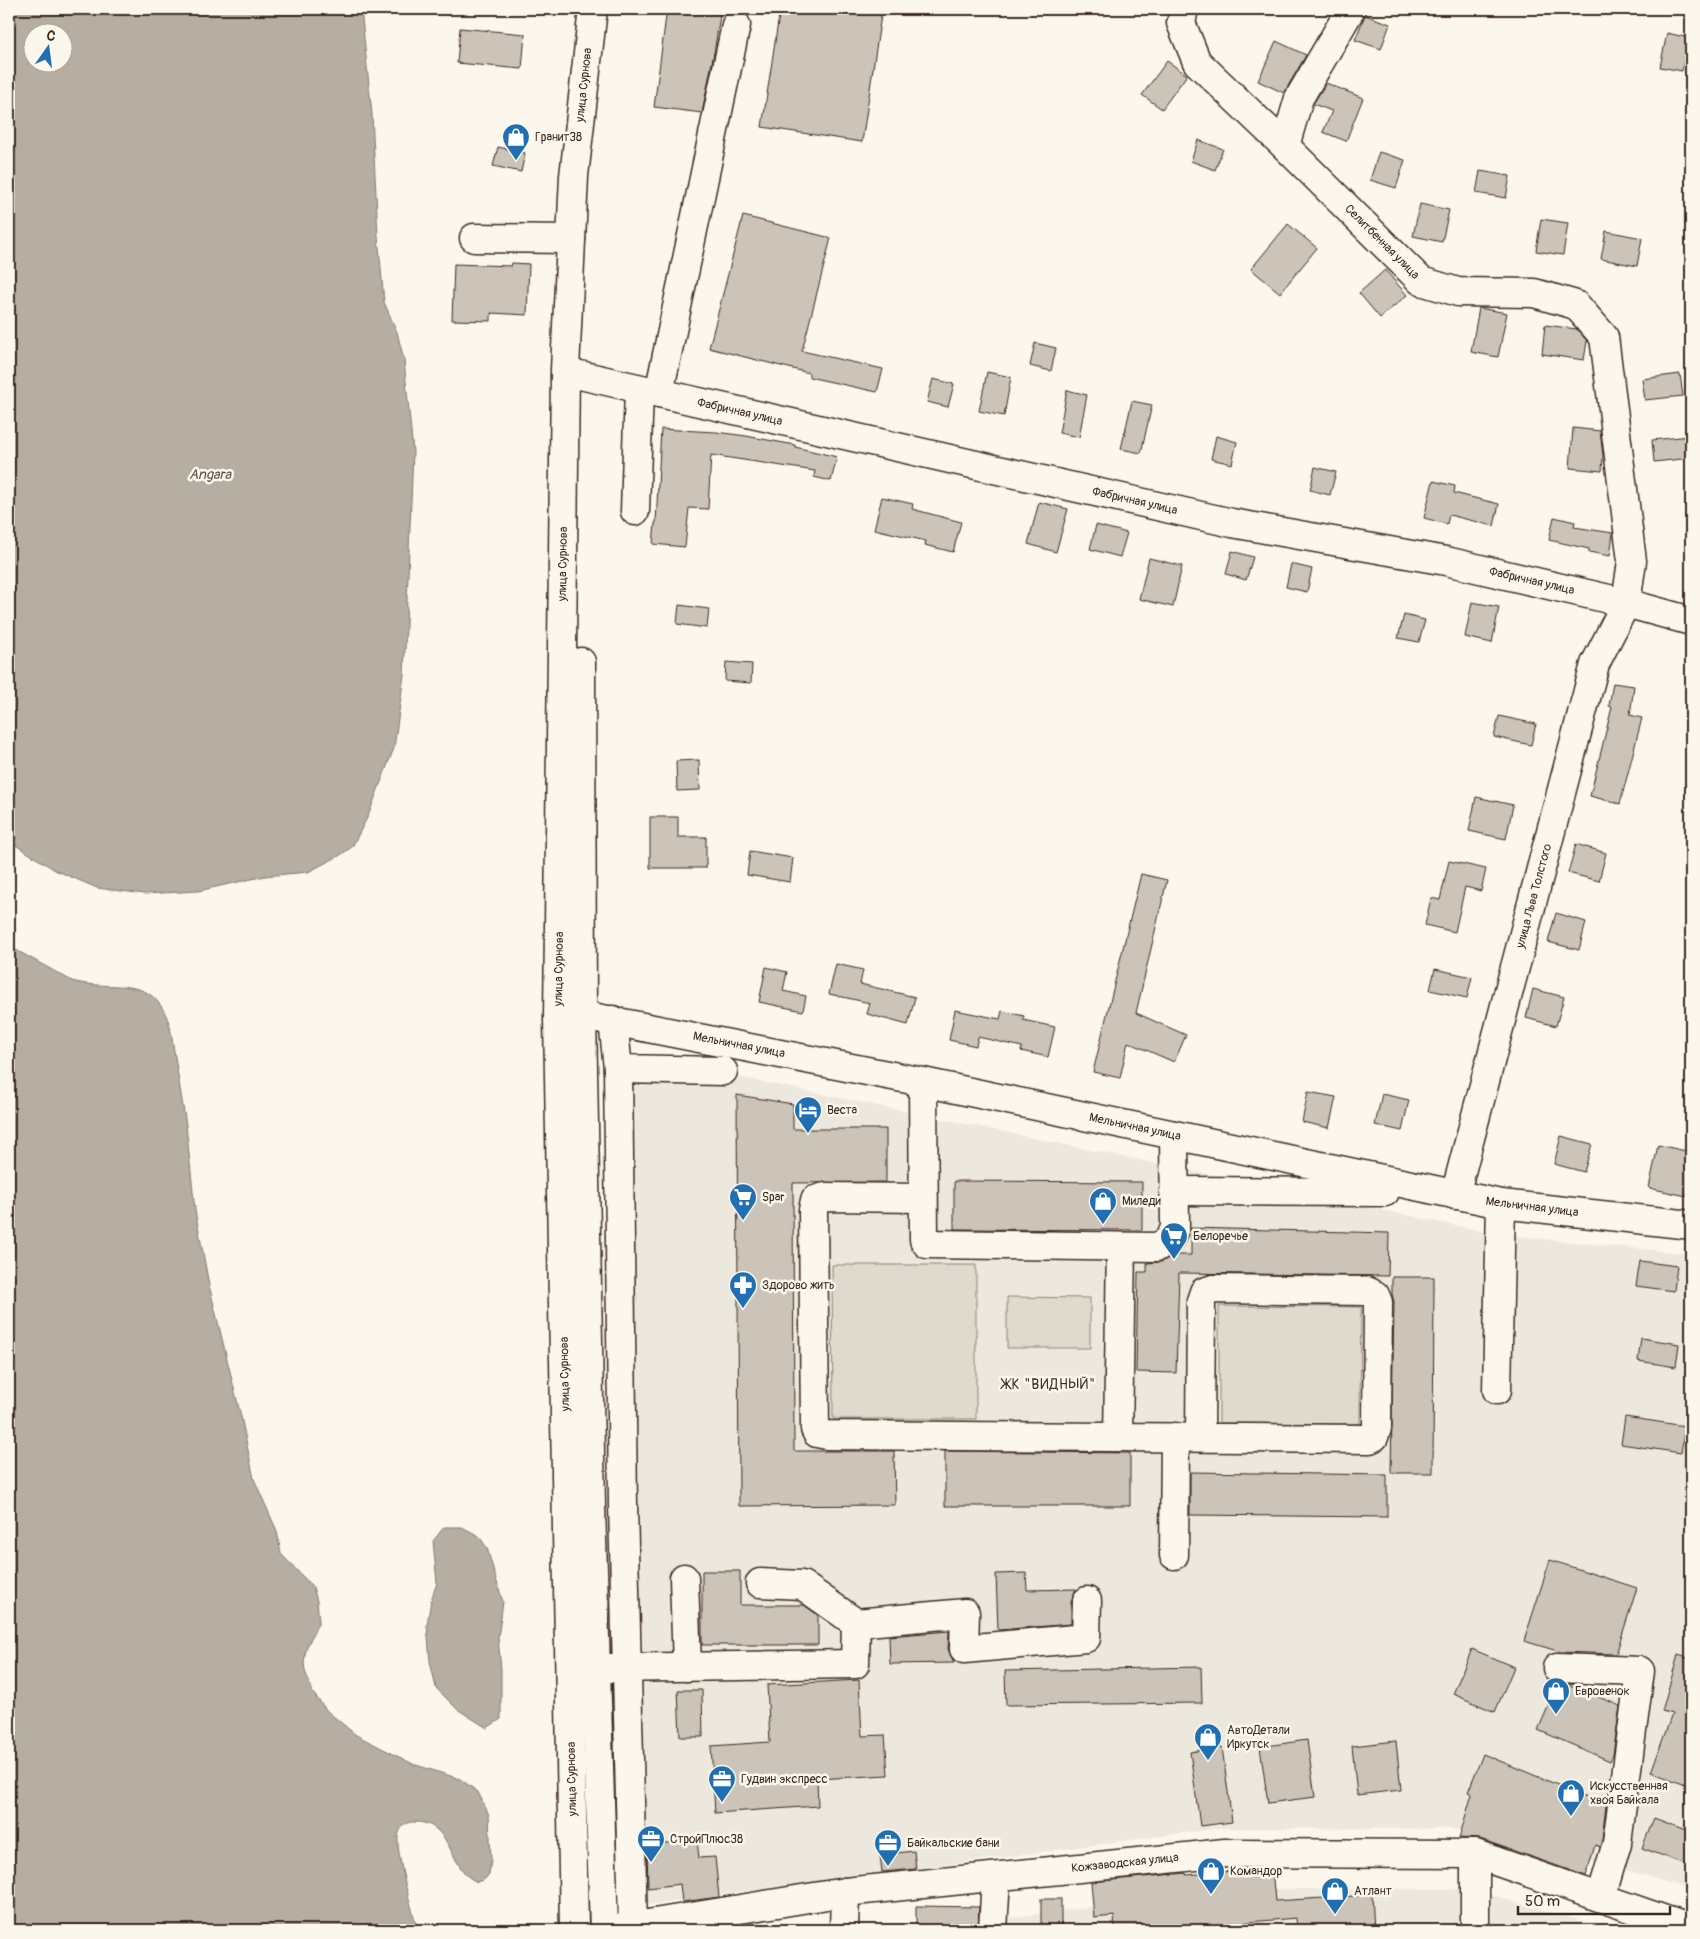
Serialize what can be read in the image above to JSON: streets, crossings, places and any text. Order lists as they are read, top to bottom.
{
  "streets": {
    "main road": [
      "улица Сурнова",
      "Селитбенная улица",
      "Фабричная улица",
      "улица Льва Толстого",
      "Мельничная улица",
      "Кожзаводская улица"
    ]
  },
  "crossings": [
    ["улица Сурнова", "Фабричная улица"],
    ["улица Сурнова", "Мельничная улица"],
    ["Селитбенная улица", "Фабричная улица"],
    ["Селитбенная улица", "улица Льва Толстого"],
    ["Фабричная улица", "улица Льва Толстого"],
    ["улица Льва Толстого", "Мельничная улица"]
  ],
  "districts": ["ЖК \"ВИДНЫЙ\""],
  "water": ["Angara"],
  "places": {
    "shop": [
      "Гранит38",
      "Миледи",
      "Евровенок",
      "АвтоДетали Иркутск",
      "Искусственная хвоя Байкала",
      "Командор",
      "Атлант"
    ],
    "hotel": ["Веста"],
    "supermarket": ["Spar", "Белоречье"],
    "pharmacy": ["Здорово жить"],
    "office": ["Гудвин экспресс", "СтройПлюс38", "Байкальские бани"]
  },
  "scale_bar": "50 m",
  "north": "top"
}
